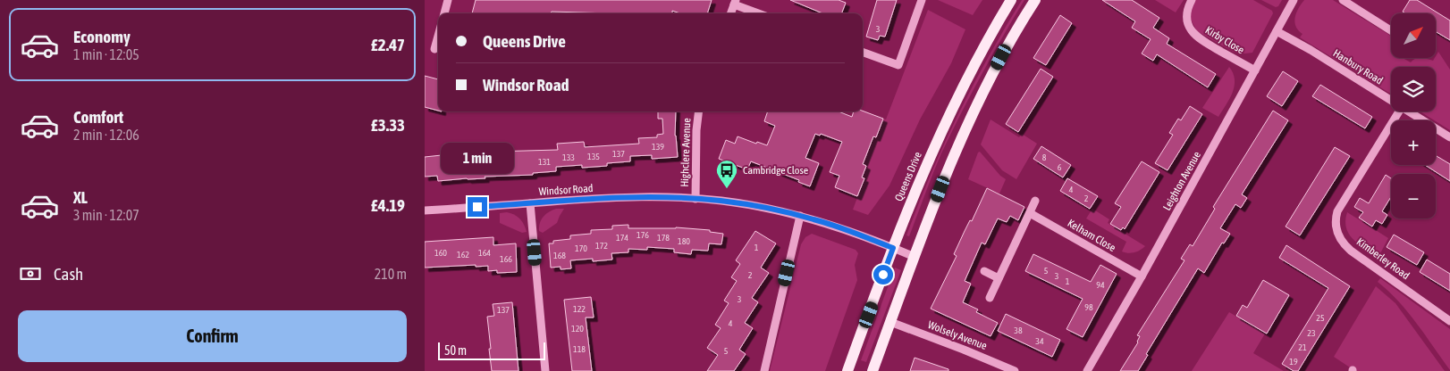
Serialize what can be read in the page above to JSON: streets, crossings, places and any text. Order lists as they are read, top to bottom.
{
  "streets": {
    "main road": ["Queens Drive"],
    "street": [
      "Kirby Close",
      "Hanbury Road",
      "Highclere Avenue",
      "Leighton Avenue",
      "Windsor Road",
      "Kelham Close",
      "Kimberley Road",
      "Wolsely Avenue"
    ]
  },
  "crossings": [
    ["Kirby Close", "Leighton Avenue"],
    ["Hanbury Road", "Leighton Avenue"],
    ["Highclere Avenue", "Windsor Road"],
    ["Queens Drive", "Windsor Road"],
    ["Leighton Avenue", "Kelham Close"]
  ],
  "places": {
    "bus stop": ["Cambridge Close"]
  },
  "house_numbers": [
    "3",
    "139",
    "137",
    "135",
    "133",
    "8",
    "131",
    "6",
    "4",
    "2",
    "176",
    "174",
    "178",
    "180",
    "172",
    "1",
    "170",
    "160",
    "164",
    "162",
    "168",
    "166",
    "5",
    "2",
    "3",
    "1",
    "94",
    "3",
    "98",
    "122",
    "137",
    "25",
    "4",
    "120",
    "38",
    "23",
    "34",
    "21",
    "118",
    "5",
    "19"
  ],
  "scale_bar": "50 m",
  "north": "top right",
  "page": {
    "list": [
      {
        "name": "Economy",
        "note": "1 min · 12:05",
        "value": "£2.47"
      },
      {
        "name": "Comfort",
        "note": "2 min · 12:06",
        "value": "£3.33"
      },
      {
        "name": "XL",
        "note": "3 min · 12:07",
        "value": "£4.19"
      }
    ],
    "map_buttons": ["+", "−"],
    "banner": ["Queens Drive", "Windsor Road"],
    "bubble": "1 min",
    "pay": ["Cash", "210 m"],
    "buttons": "Confirm",
    "scale": "50 m"
  }
}
